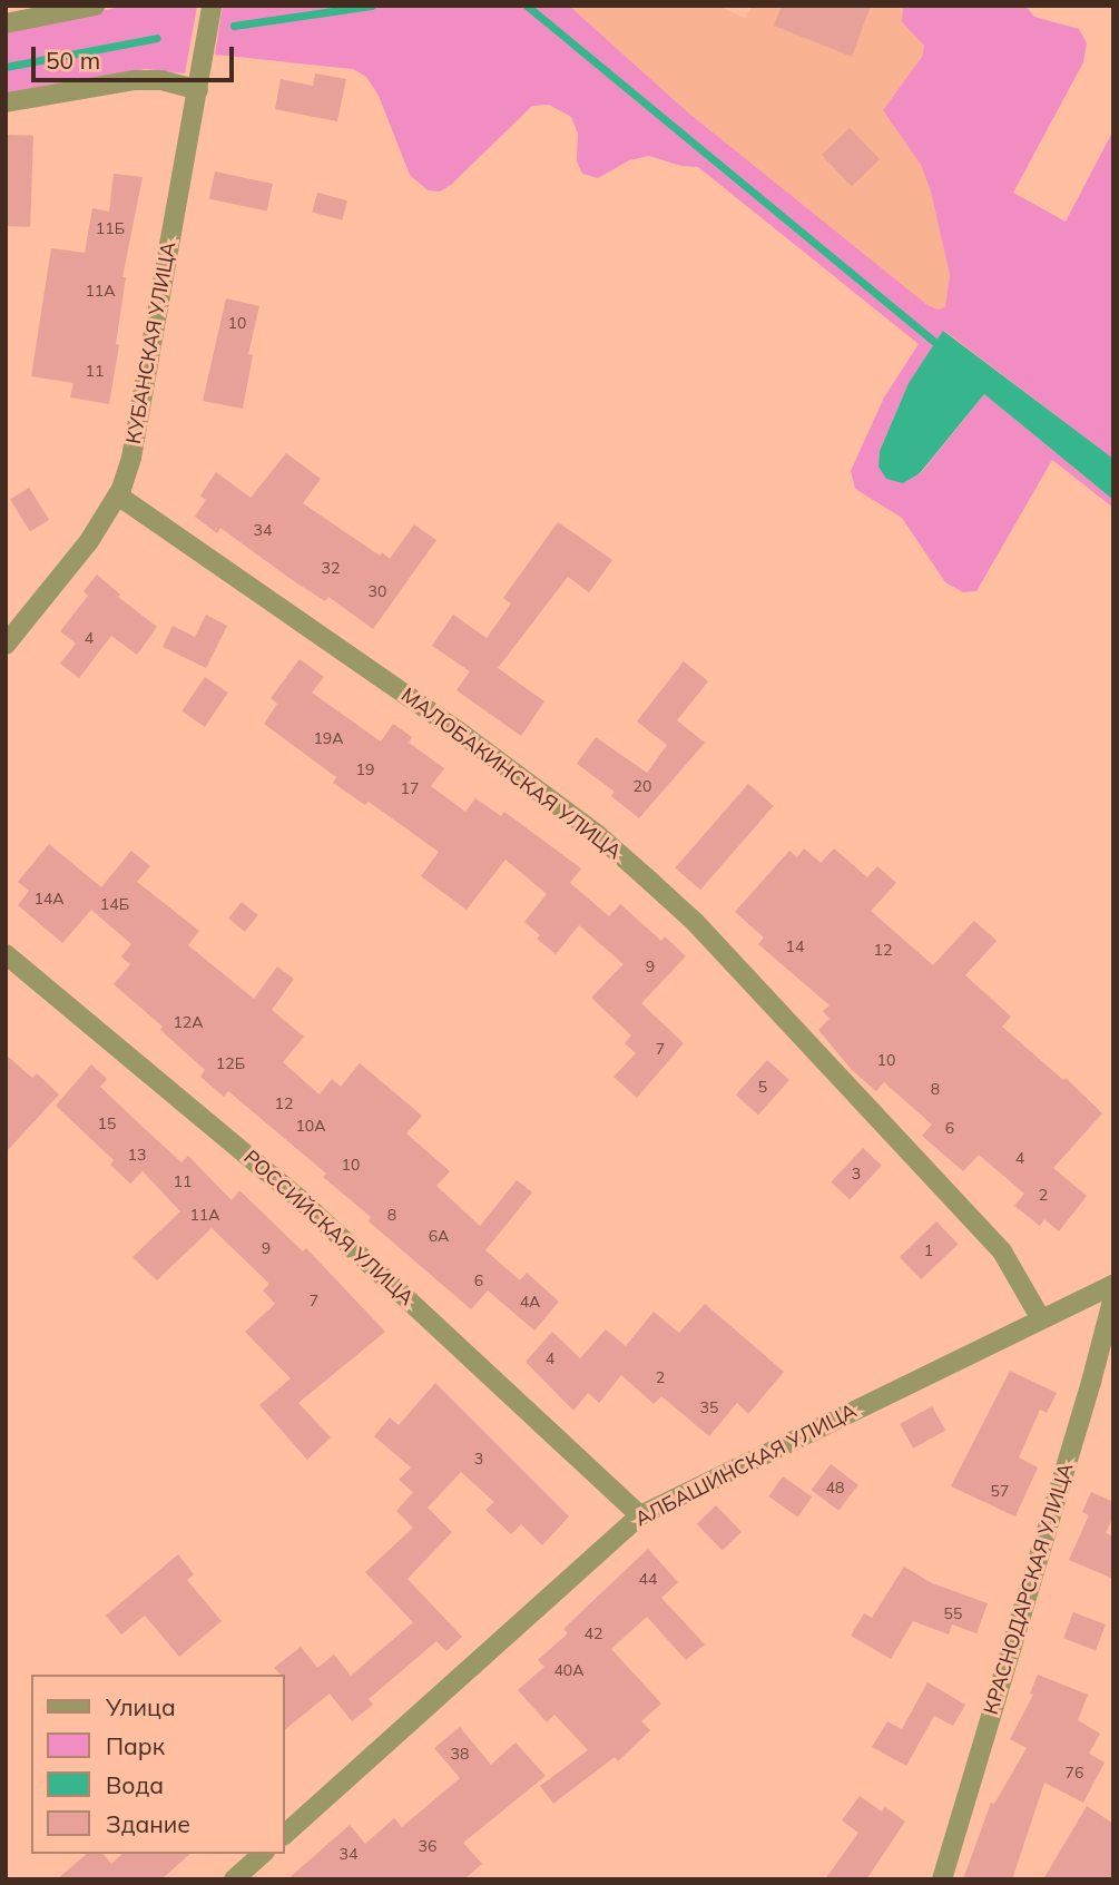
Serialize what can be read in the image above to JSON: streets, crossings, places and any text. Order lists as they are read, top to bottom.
{
  "streets": {
    "street": [
      "КУБАНСКАЯ УЛИЦА",
      "МАЛОБАКИНСКАЯ УЛИЦА",
      "РОССИЙСКАЯ УЛИЦА",
      "АЛБАШИНСКАЯ УЛИЦА",
      "КРАСНОДАРСКАЯ УЛИЦА"
    ]
  },
  "crossings": [
    ["КУБАНСКАЯ УЛИЦА", "МАЛОБАКИНСКАЯ УЛИЦА"],
    ["МАЛОБАКИНСКАЯ УЛИЦА", "АЛБАШИНСКАЯ УЛИЦА"],
    ["РОССИЙСКАЯ УЛИЦА", "АЛБАШИНСКАЯ УЛИЦА"]
  ],
  "house_numbers": [
    "11Б",
    "11А",
    "10",
    "11",
    "34",
    "32",
    "30",
    "4",
    "19А",
    "19",
    "20",
    "17",
    "14А",
    "14Б",
    "14",
    "12",
    "9",
    "12А",
    "7",
    "10",
    "12Б",
    "5",
    "8",
    "12",
    "15",
    "10А",
    "6",
    "13",
    "4",
    "10",
    "3",
    "11",
    "2",
    "11А",
    "8",
    "6А",
    "9",
    "1",
    "6",
    "7",
    "4А",
    "4",
    "2",
    "35",
    "3",
    "48",
    "57",
    "44",
    "55",
    "42",
    "40А",
    "38",
    "76",
    "36",
    "34"
  ],
  "legend": [
    "Улица",
    "Парк",
    "Вода",
    "Здание"
  ],
  "scale_bar": "50 m"
}
